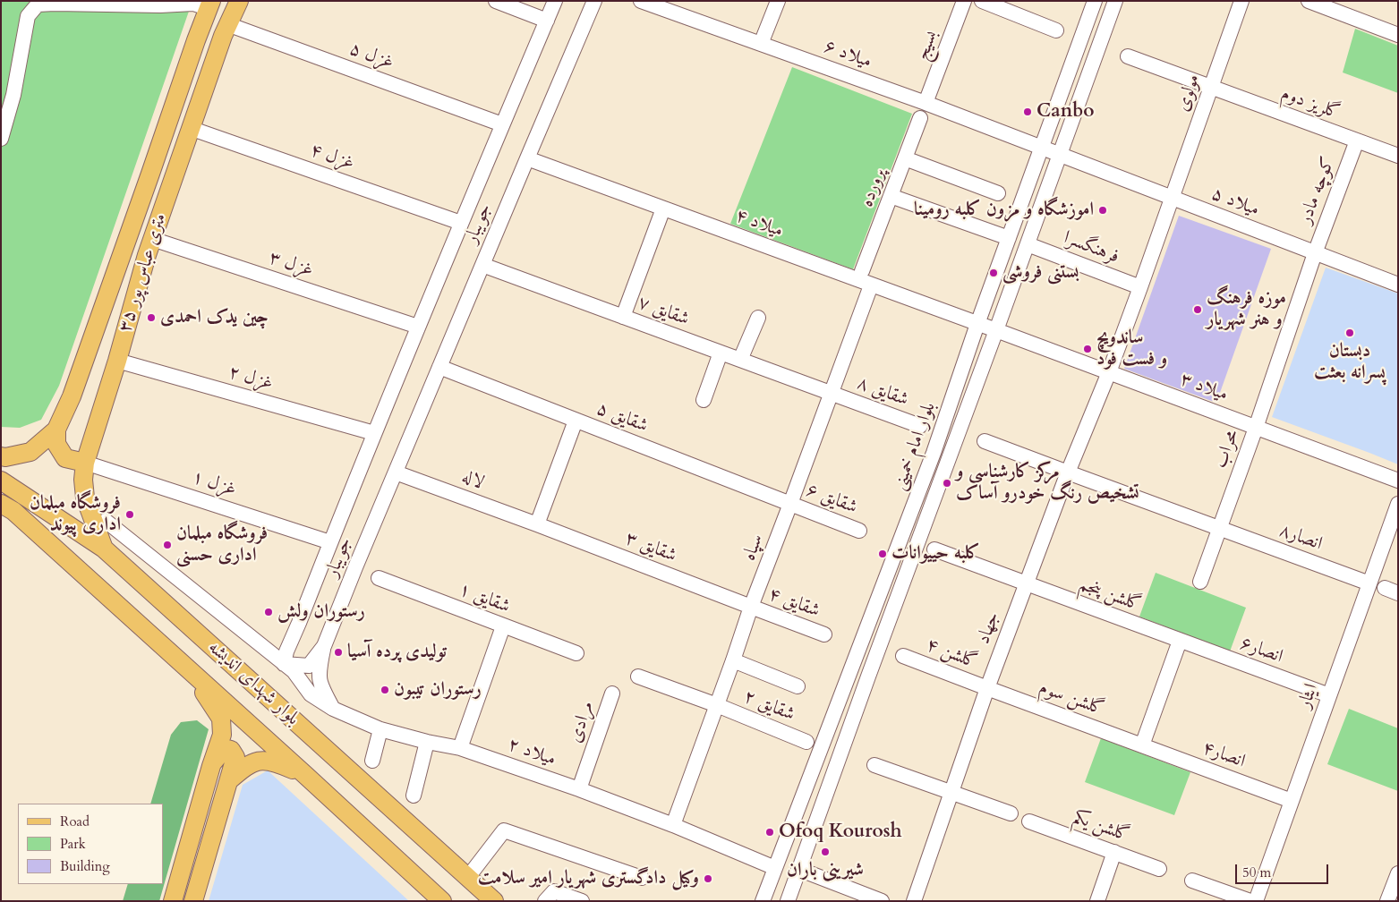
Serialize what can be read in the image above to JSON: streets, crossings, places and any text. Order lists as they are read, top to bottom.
{
  "streets": {
    "main road": ["۳۵ متری عباس پور", "بلوار شهدای اندیشه"],
    "street": [
      "بسیج",
      "میلاد ۶",
      "غزل ۵",
      "مولوی",
      "گلریز دوم",
      "غزل ۴",
      "پرورده",
      "کوچه مادر",
      "میلاد ۵",
      "جویبار",
      "میلاد ۴",
      "فرهنگسرا",
      "غزل ۳",
      "شقایق ۷",
      "غزل ۲",
      "میلاد ۳",
      "شقایق ۸",
      "شقایق ۵",
      "بلوار امام خمینی",
      "محراب",
      "لاله",
      "غزل ۱",
      "شقایق ۶",
      "انصار۸",
      "شقایق ۳",
      "سپاه",
      "گلشن پنجم",
      "شقایق ۱",
      "شقایق ۴",
      "جهاد",
      "انصار۶",
      "گلشن ۴",
      "ایثار",
      "گلشن سوم",
      "شقایق ۲",
      "مرادی",
      "میلاد ۲",
      "انصار۴",
      "گلشن یکم"
    ]
  },
  "crossings": [
    ["بسیج", "میلاد ۶"],
    ["میلاد ۶", "میلاد ۵"],
    ["میلاد ۶", "بلوار امام خمینی"],
    ["غزل ۵", "جویبار"],
    ["غزل ۵", "۳۵ متری عباس پور"],
    ["مولوی", "گلریز دوم"],
    ["مولوی", "میلاد ۵"],
    ["گلریز دوم", "کوچه مادر"],
    ["غزل ۴", "جویبار"],
    ["غزل ۴", "۳۵ متری عباس پور"],
    ["کوچه مادر", "میلاد ۵"],
    ["کوچه مادر", "محراب"],
    ["میلاد ۵", "بلوار امام خمینی"],
    ["میلاد ۵", "محراب"],
    ["جویبار", "میلاد ۴"],
    ["جویبار", "غزل ۳"],
    ["جویبار", "شقایق ۷"],
    ["جویبار", "غزل ۲"],
    ["جویبار", "شقایق ۵"],
    ["جویبار", "لاله"],
    ["جویبار", "غزل ۱"],
    ["جویبار", "میلاد ۲"],
    ["میلاد ۴", "میلاد ۳"],
    ["میلاد ۴", "بلوار امام خمینی"],
    ["میلاد ۴", "سپاه"],
    ["فرهنگسرا", "بلوار امام خمینی"],
    ["غزل ۳", "۳۵ متری عباس پور"],
    ["۳۵ متری عباس پور", "غزل ۲"],
    ["۳۵ متری عباس پور", "غزل ۱"],
    ["۳۵ متری عباس پور", "بلوار شهدای اندیشه"],
    ["شقایق ۷", "شقایق ۸"],
    ["شقایق ۷", "سپاه"],
    ["میلاد ۳", "بلوار امام خمینی"],
    ["میلاد ۳", "محراب"],
    ["میلاد ۳", "جهاد"],
    ["شقایق ۸", "سپاه"],
    ["شقایق ۵", "شقایق ۶"],
    ["شقایق ۵", "سپاه"],
    ["بلوار امام خمینی", "میلاد ۲"],
    ["محراب", "انصار۸"],
    ["لاله", "شقایق ۳"],
    ["شقایق ۶", "سپاه"],
    ["انصار۸", "جهاد"],
    ["انصار۸", "ایثار"],
    ["شقایق ۳", "سپاه"],
    ["شقایق ۳", "شقایق ۴"],
    ["سپاه", "شقایق ۴"],
    ["سپاه", "شقایق ۲"],
    ["سپاه", "میلاد ۲"],
    ["گلشن پنجم", "جهاد"],
    ["گلشن پنجم", "انصار۶"],
    ["جهاد", "گلشن ۴"],
    ["جهاد", "گلشن سوم"],
    ["انصار۶", "ایثار"],
    ["گلشن ۴", "گلشن سوم"],
    ["ایثار", "انصار۴"],
    ["گلشن سوم", "انصار۴"],
    ["مرادی", "میلاد ۲"]
  ],
  "places": [
    "Canbo",
    "اموزشگاه و مزون کلبه رومینا",
    "بستنی فروشی",
    "موزه فرهنگ و هنر شهریار",
    "چین یدک احمدی",
    "دبستان پسرانه بعثت",
    "ساندویچ و فست فود",
    "مرکز کارشناسی و تشخیص رنگ خودرو آساک",
    "فروشگاه مبلمان اداری پیوند",
    "فروشگاه مبلمان اداری حسنی",
    "کلبه حییوانات",
    "رستوران ولش",
    "تولیدی پرده آسیا",
    "رستوران تیبون",
    "Ofoq Kourosh",
    "شیرینی باران",
    "وکیل دادگستری شهریار امیر سلامت"
  ],
  "legend": ["Road", "Park", "Building"],
  "scale_bar": "50 m"
}
